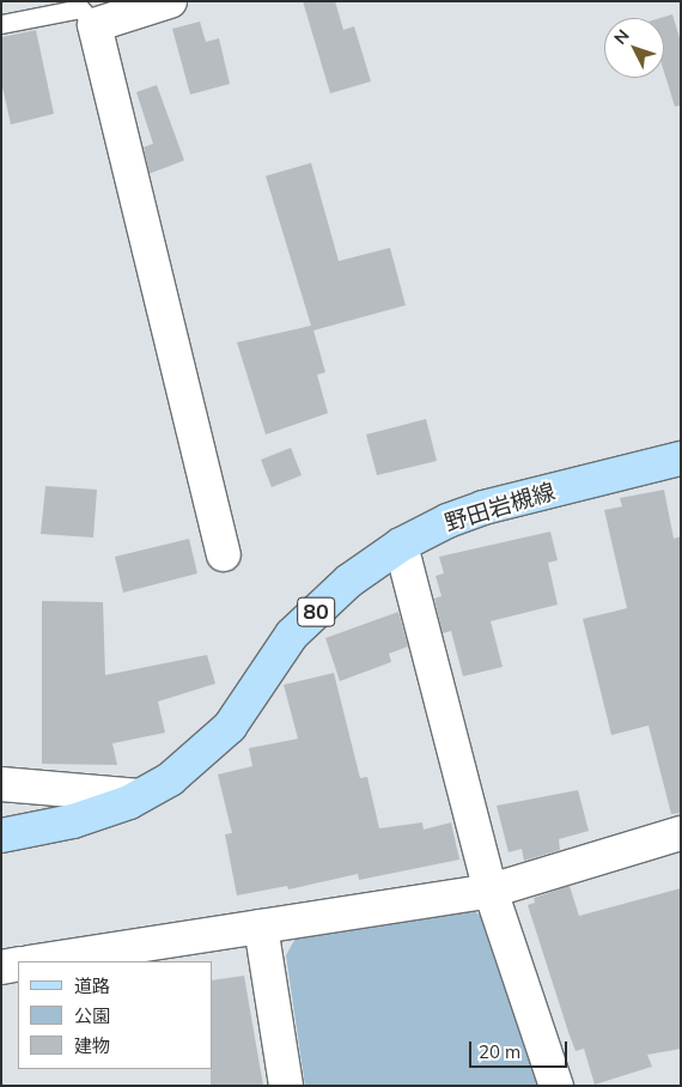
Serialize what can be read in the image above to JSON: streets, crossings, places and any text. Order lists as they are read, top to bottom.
{
  "streets": {
    "main road": ["野田岩槻線", "80"]
  },
  "legend": ["道路", "公園", "建物"],
  "scale_bar": "20 m",
  "north": "top left"
}
